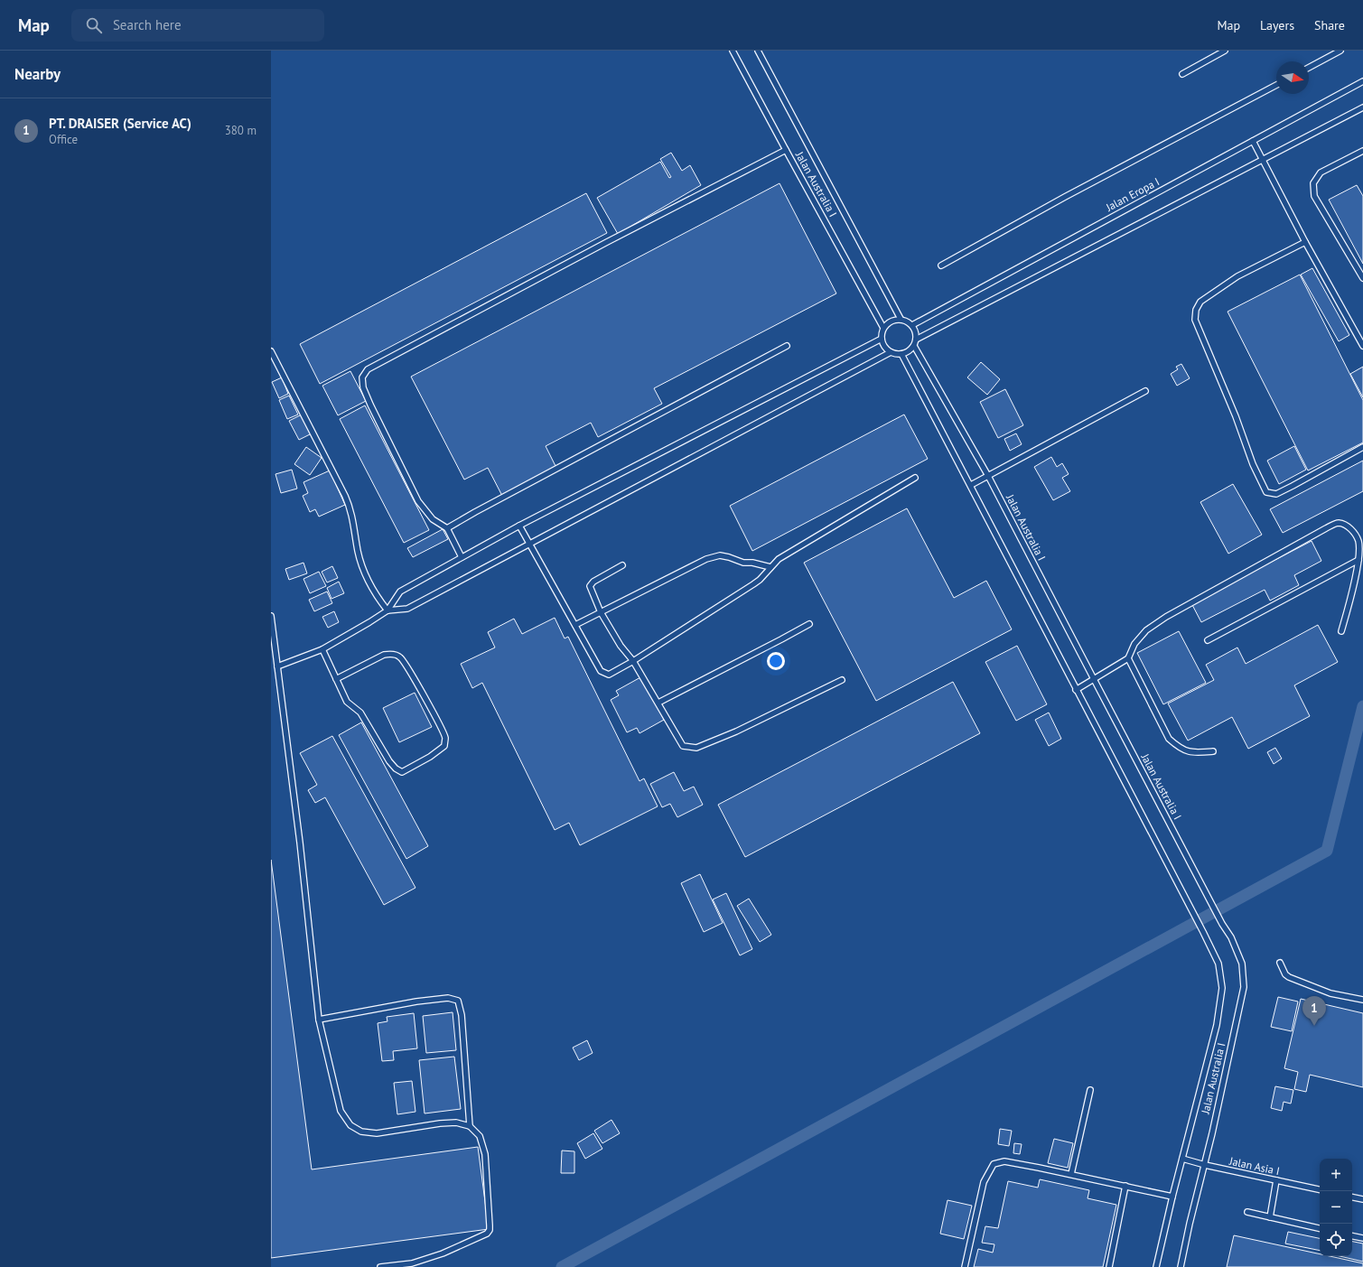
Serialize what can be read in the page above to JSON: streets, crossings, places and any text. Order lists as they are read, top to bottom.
{
  "streets": {
    "lane": ["Jalan Australia I", "Jalan Eropa I", "Jalan Asia I"]
  },
  "crossings": [
    ["Jalan Australia I", "Jalan Eropa I"],
    ["Jalan Australia I", "Jalan Asia I"]
  ],
  "north": "right",
  "page": {
    "header": "Map",
    "search": "Search here",
    "nav": ["Map", "Layers", "Share"],
    "heading": "Nearby",
    "list": [
      {
        "mark": "1",
        "name": "PT. DRAISER (Service AC)",
        "note": "Office",
        "value": "380 m"
      }
    ],
    "pins": "1",
    "map_buttons": ["+", "−"]
  }
}
